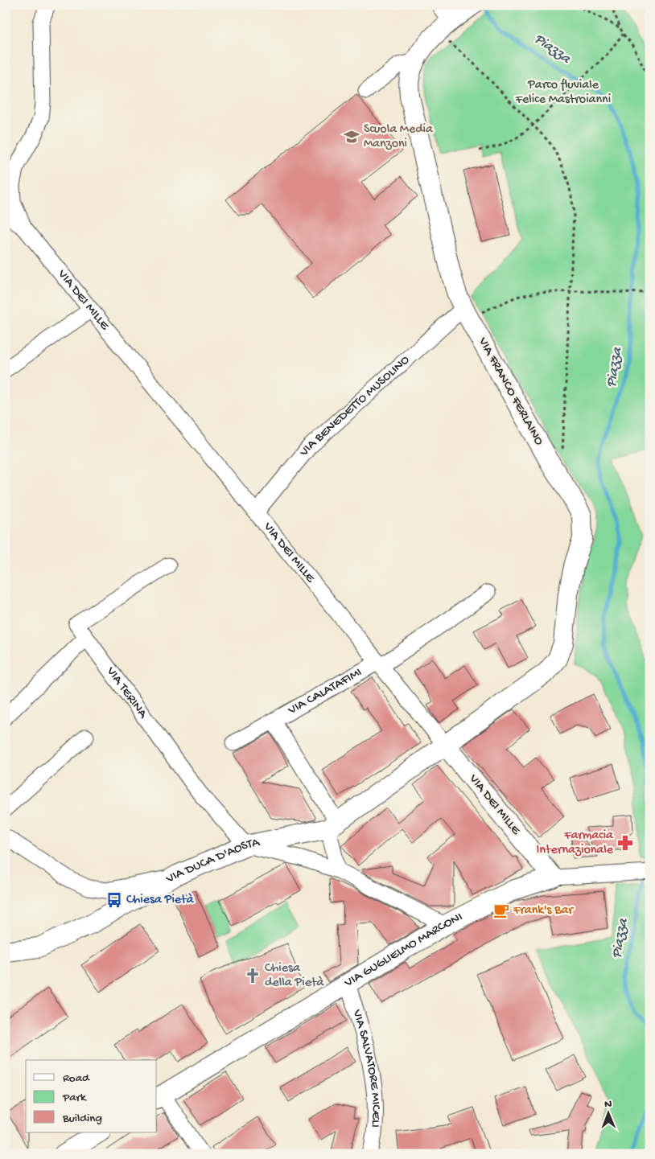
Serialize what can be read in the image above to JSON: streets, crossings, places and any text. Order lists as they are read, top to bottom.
{
  "streets": {
    "main road": [
      "VIA DEI MILLE",
      "VIA FRANCO FERLAINO",
      "VIA DUCA D'AOSTA",
      "VIA GUGLIELMO MARCONI"
    ],
    "street": [
      "VIA BENEDETTO MUSOLINO",
      "VIA CALATAFIMI",
      "VIA TERINA",
      "VIA SALVATORE MICELI"
    ]
  },
  "crossings": [
    ["VIA DEI MILLE", "VIA FRANCO FERLAINO"],
    ["VIA DEI MILLE", "VIA BENEDETTO MUSOLINO"],
    ["VIA DEI MILLE", "VIA CALATAFIMI"],
    ["VIA DEI MILLE", "VIA GUGLIELMO MARCONI"],
    ["VIA FRANCO FERLAINO", "VIA BENEDETTO MUSOLINO"],
    ["VIA FRANCO FERLAINO", "VIA CALATAFIMI"],
    ["VIA CALATAFIMI", "VIA DUCA D'AOSTA"],
    ["VIA TERINA", "VIA DUCA D'AOSTA"],
    ["VIA DUCA D'AOSTA", "VIA GUGLIELMO MARCONI"],
    ["VIA GUGLIELMO MARCONI", "VIA SALVATORE MICELI"]
  ],
  "water": ["Piazza"],
  "parks": ["Parco fluviale Felice Mastroianni"],
  "places": {
    "school or university": ["Scuola Media Manzoni"],
    "pharmacy": ["Farmacia Internazionale"],
    "bus stop": ["Chiesa Pietà"],
    "cafe": ["Frank's Bar"],
    "church": ["Chiesa della Pietà"]
  },
  "legend": ["Road", "Park", "Building"],
  "north": "top"
}
